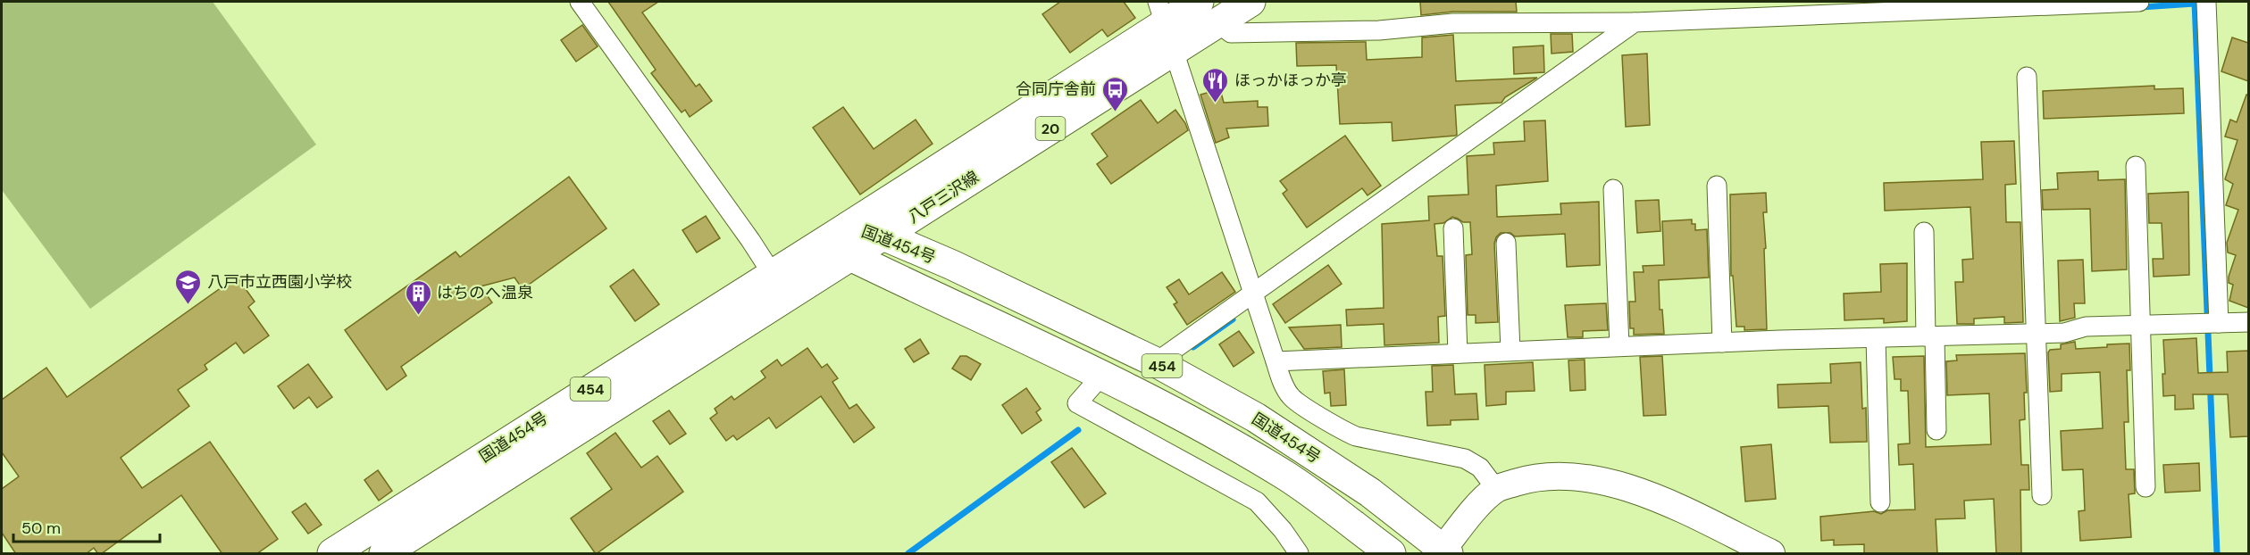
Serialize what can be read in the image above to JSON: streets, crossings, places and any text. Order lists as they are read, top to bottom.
{
  "streets": {
    "main road": [
      "20",
      "八戸三沢線",
      "国道454号",
      "454"
    ]
  },
  "crossings": [
    ["八戸三沢線", "国道454号"]
  ],
  "places": {
    "restaurant": ["ほっかほっか亭"],
    "bus stop": ["合同庁舎前"],
    "school or university": ["八戸市立西園小学校"],
    "building": ["はちのへ温泉"]
  },
  "scale_bar": "50 m"
}
